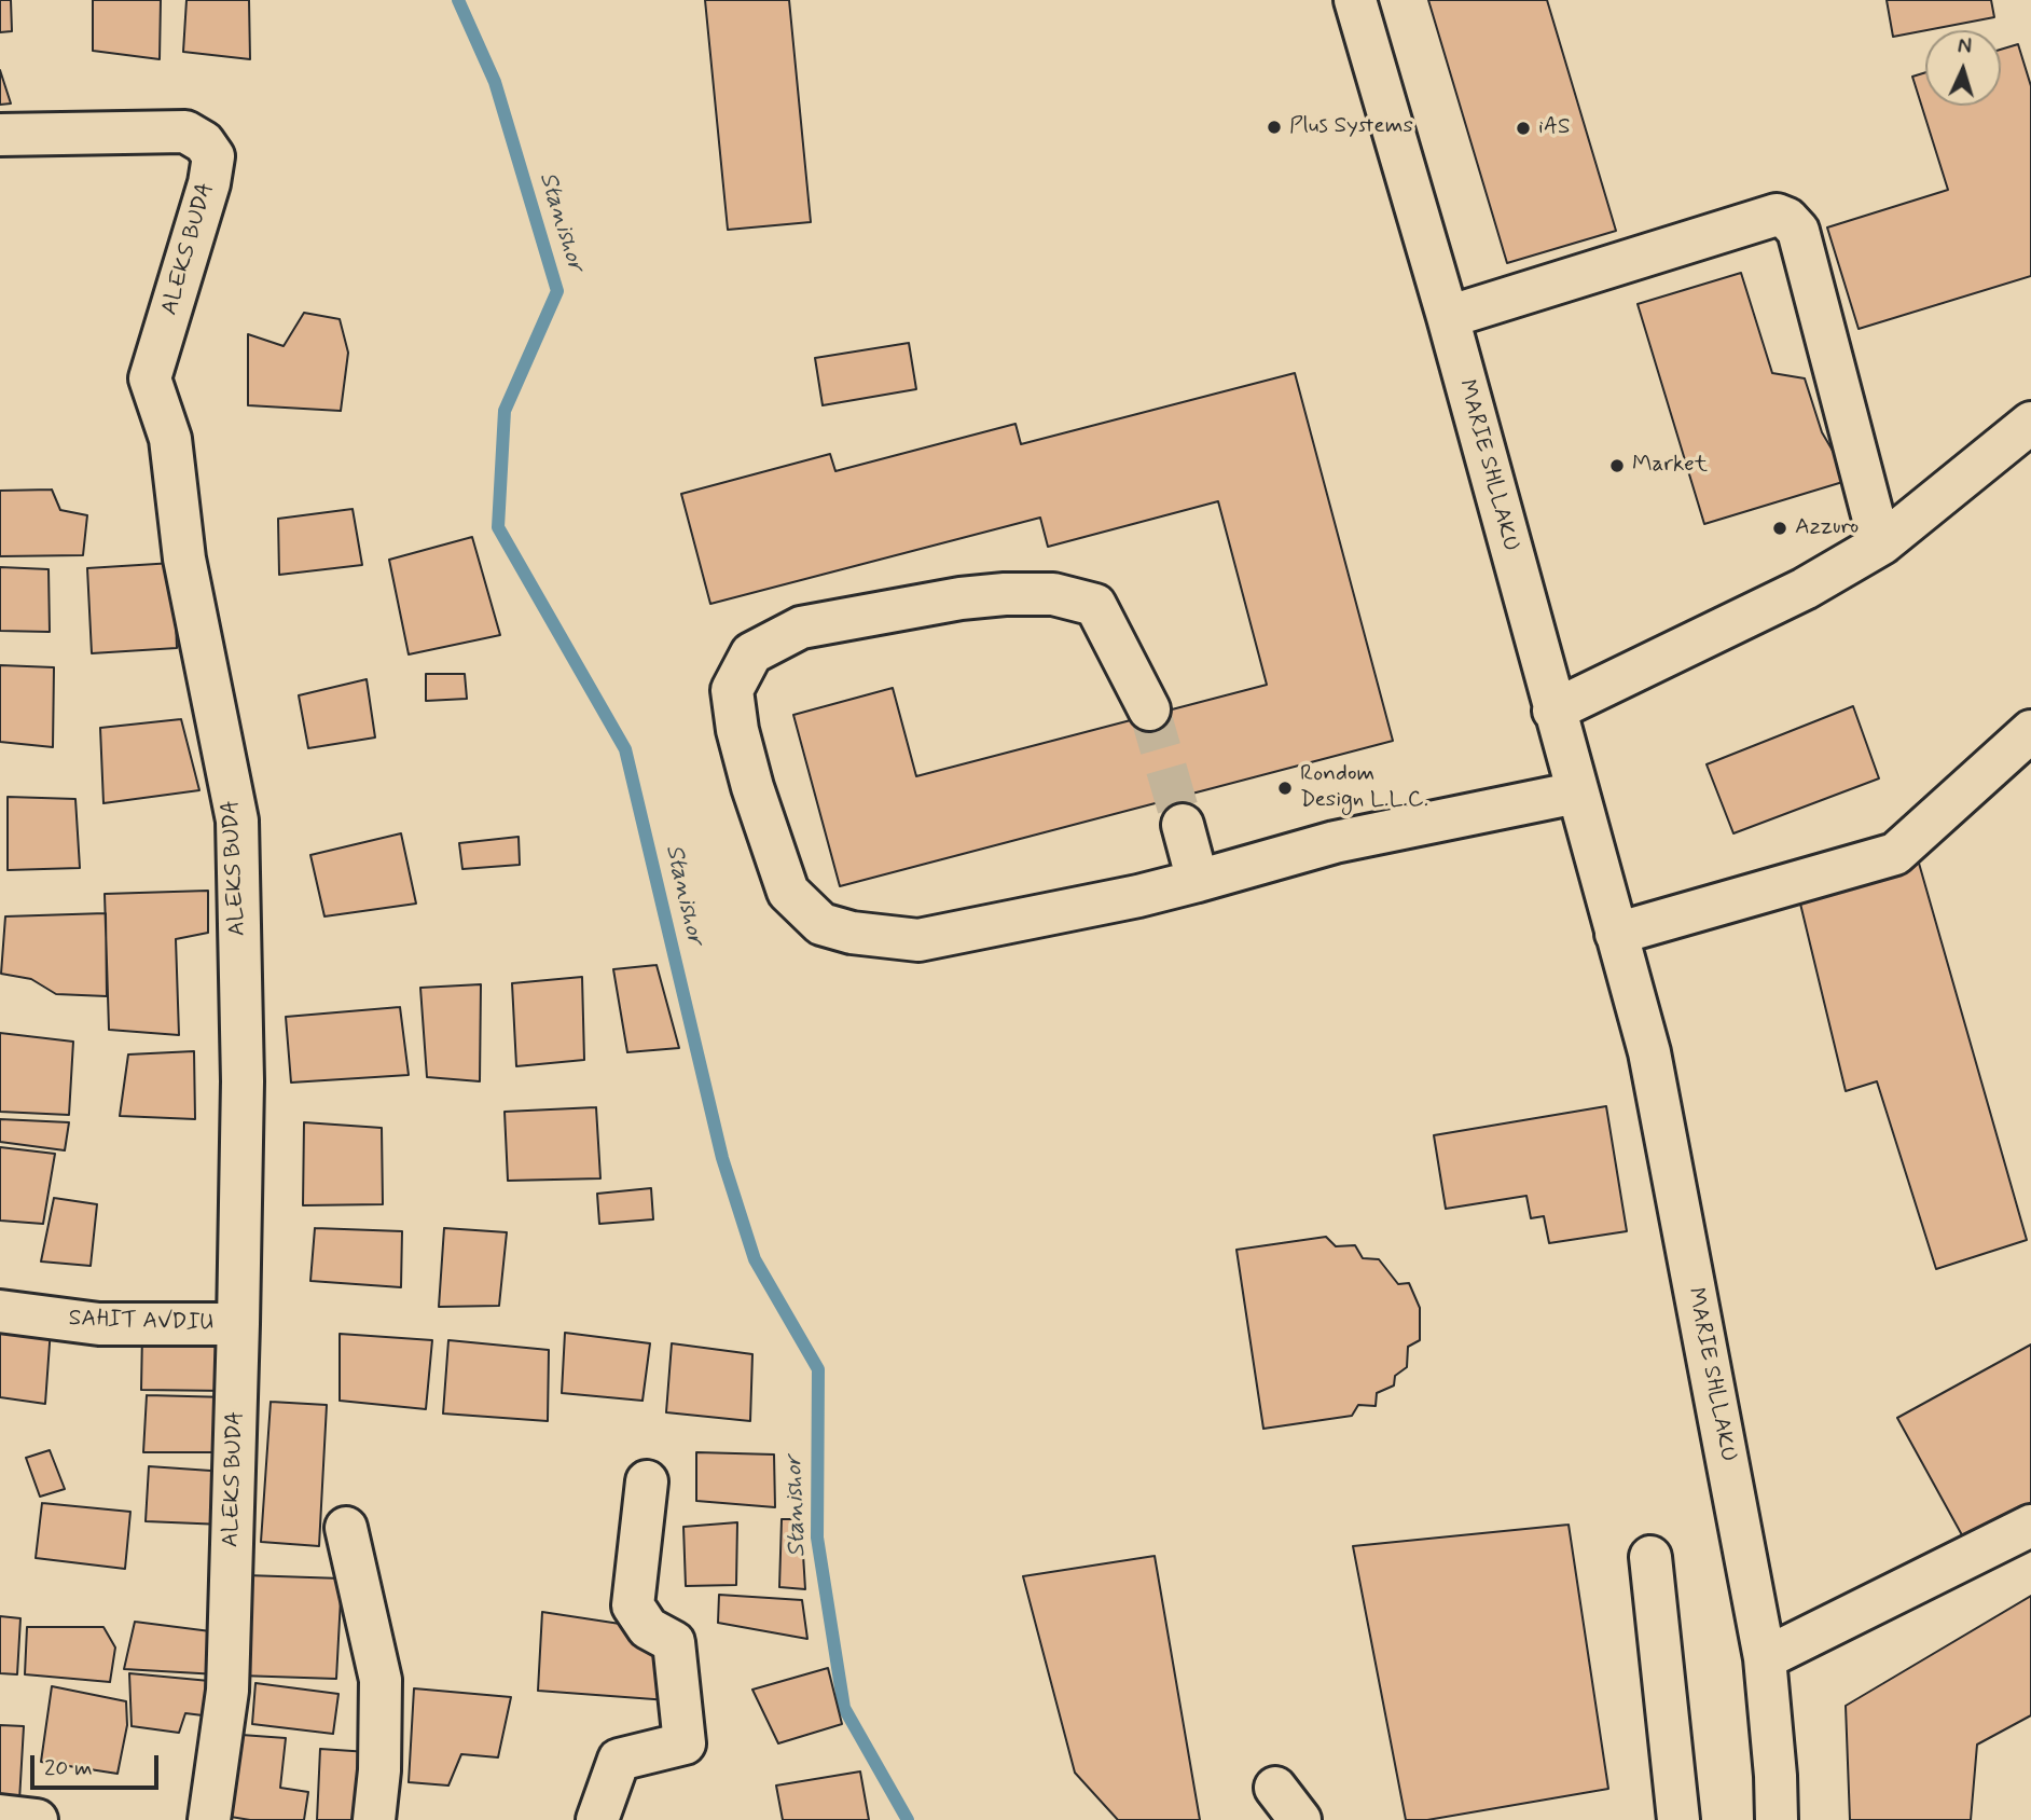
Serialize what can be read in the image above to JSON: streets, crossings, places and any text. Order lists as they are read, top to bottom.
{
  "streets": {
    "street": ["ALEKS BUDA", "MARIE SHLLAKU", "SAHIT AVDIU"]
  },
  "crossings": [
    ["ALEKS BUDA", "SAHIT AVDIU"]
  ],
  "water": ["Stanishor"],
  "places": [
    "Plus Systems",
    "iAS",
    "Market",
    "Azzuro",
    "Rondom Design L.L.C."
  ],
  "scale_bar": "20 m",
  "north": "top"
}
